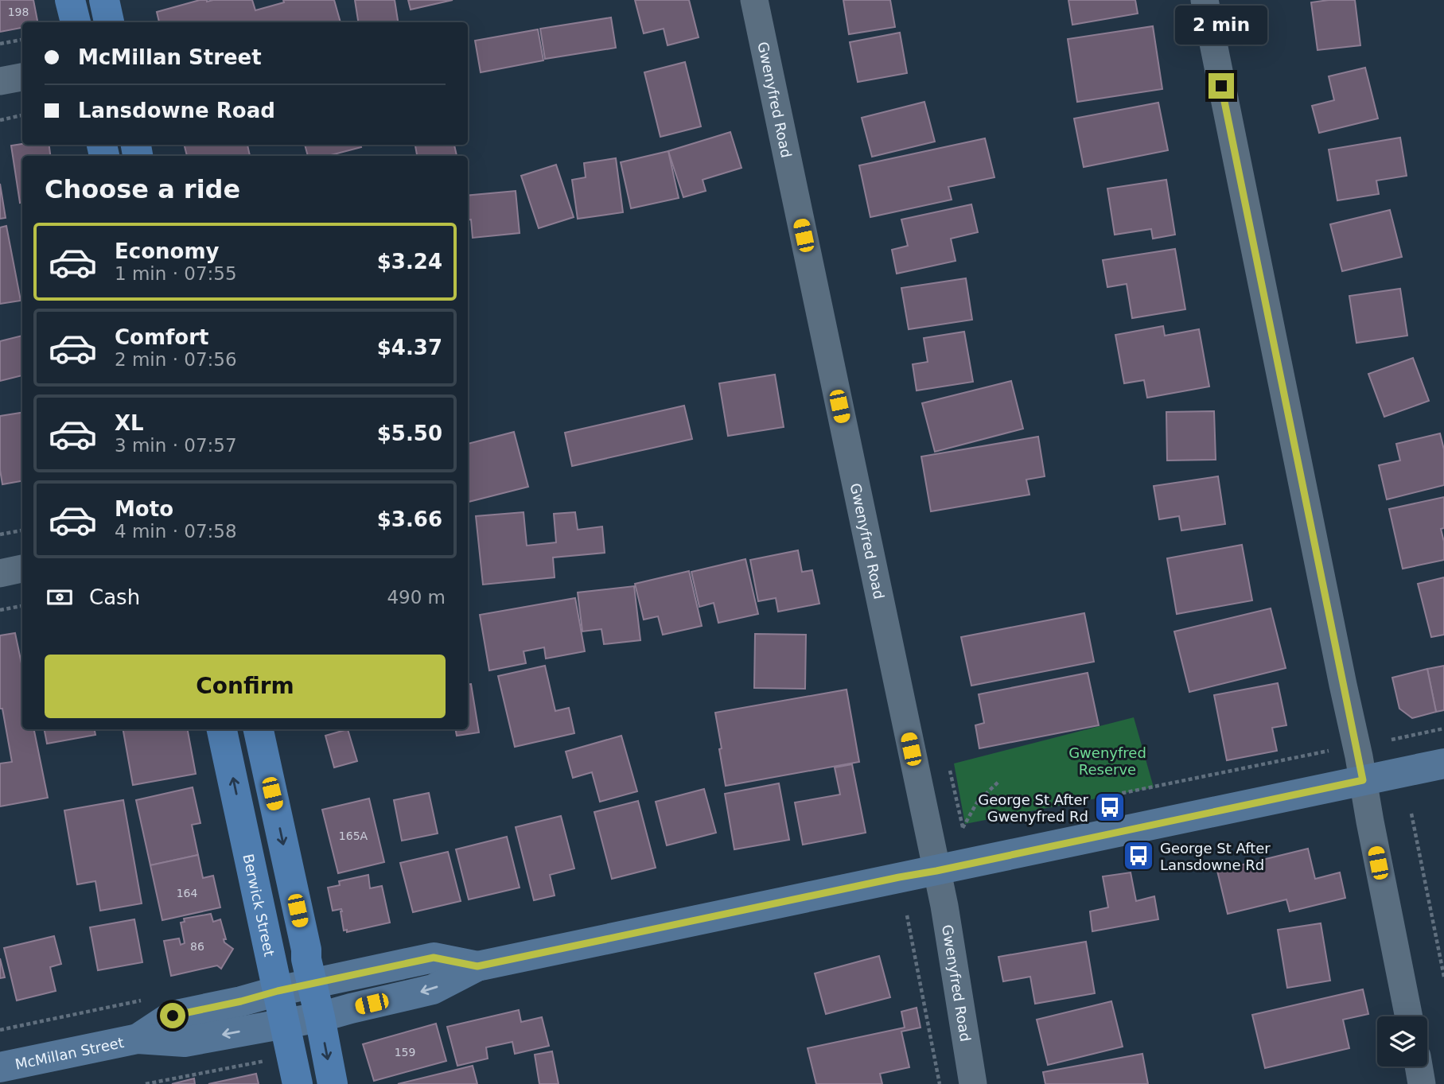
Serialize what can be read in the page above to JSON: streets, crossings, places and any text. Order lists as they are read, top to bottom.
{
  "streets": {
    "main road": ["Berwick Street", "McMillan Street"],
    "street": ["Gwenyfred Road"]
  },
  "crossings": [
    ["Berwick Street", "McMillan Street"]
  ],
  "parks": ["Gwenyfred Reserve"],
  "places": {
    "bus stop": ["George St After Gwenyfred Rd", "George St After Lansdowne Rd"]
  },
  "house_numbers": [
    "198",
    "165A",
    "164",
    "86",
    "159"
  ],
  "page": {
    "bubble": "2 min",
    "banner": ["McMillan Street", "Lansdowne Road"],
    "heading": "Choose a ride",
    "list": [
      {
        "name": "Economy",
        "note": "1 min · 07:55",
        "value": "$3.24"
      },
      {
        "name": "Comfort",
        "note": "2 min · 07:56",
        "value": "$4.37"
      },
      {
        "name": "XL",
        "note": "3 min · 07:57",
        "value": "$5.50"
      },
      {
        "name": "Moto",
        "note": "4 min · 07:58",
        "value": "$3.66"
      }
    ],
    "pay": ["Cash", "490 m"],
    "buttons": "Confirm"
  }
}
